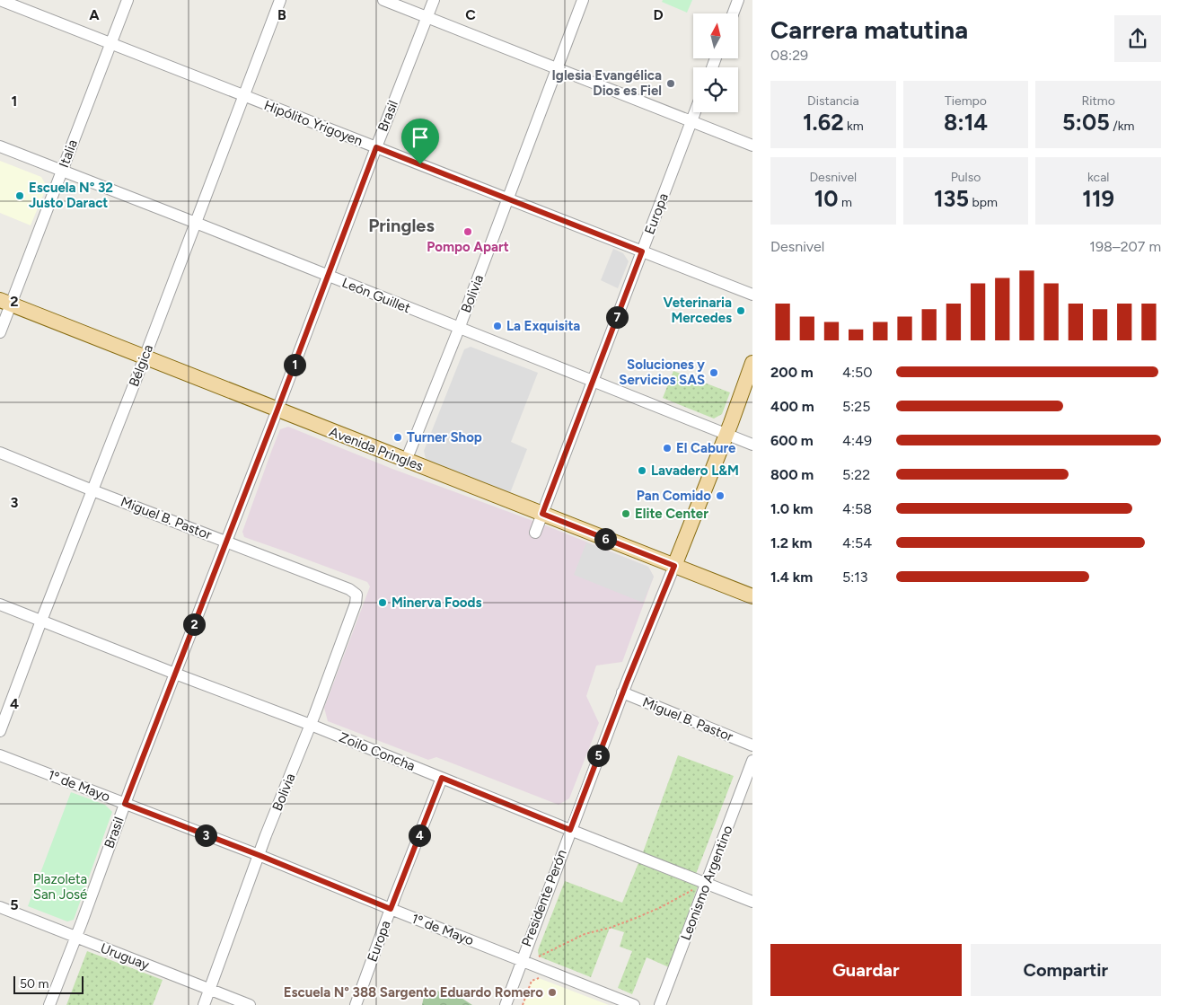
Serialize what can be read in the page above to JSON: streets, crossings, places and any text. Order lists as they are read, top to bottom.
{
  "streets": {
    "main road": ["Avenida Pringles"],
    "street": [
      "Brasil",
      "Hipólito Yrigoyen",
      "Italia",
      "Europa",
      "Bolivia",
      "León Guillet",
      "Bélgica",
      "Miguel B. Pastor",
      "Zoilo Concha",
      "1º de Mayo",
      "Leonismo Argentino",
      "Presidente Perón",
      "Uruguay"
    ]
  },
  "crossings": [
    ["Brasil", "Hipólito Yrigoyen"],
    ["Brasil", "León Guillet"],
    ["Brasil", "Avenida Pringles"],
    ["Brasil", "Miguel B. Pastor"],
    ["Brasil", "Zoilo Concha"],
    ["Brasil", "1º de Mayo"],
    ["Brasil", "Uruguay"],
    ["Hipólito Yrigoyen", "Italia"],
    ["Hipólito Yrigoyen", "Europa"],
    ["Hipólito Yrigoyen", "Bolivia"],
    ["Hipólito Yrigoyen", "Bélgica"],
    ["Italia", "León Guillet"],
    ["Italia", "Avenida Pringles"],
    ["Europa", "León Guillet"],
    ["Europa", "Avenida Pringles"],
    ["Europa", "Zoilo Concha"],
    ["Europa", "1º de Mayo"],
    ["Bolivia", "León Guillet"],
    ["Bolivia", "Avenida Pringles"],
    ["Bolivia", "Miguel B. Pastor"],
    ["Bolivia", "Zoilo Concha"],
    ["Bolivia", "1º de Mayo"],
    ["Bolivia", "Uruguay"],
    ["León Guillet", "Bélgica"],
    ["Bélgica", "Avenida Pringles"],
    ["Bélgica", "Miguel B. Pastor"],
    ["Bélgica", "Zoilo Concha"],
    ["Avenida Pringles", "Presidente Perón"],
    ["Miguel B. Pastor", "Presidente Perón"],
    ["Zoilo Concha", "Leonismo Argentino"],
    ["Zoilo Concha", "Presidente Perón"],
    ["1º de Mayo", "Presidente Perón"]
  ],
  "districts": ["Pringles"],
  "parks": ["Plazoleta San José"],
  "places": [
    "Iglesia Evangélica Dios es Fiel",
    "Escuela N° 32 Justo Daract",
    "Pompo Apart",
    "Veterinaria Mercedes",
    "La Exquisita",
    "Soluciones y Servicios SAS",
    "Turner Shop",
    "El Cabure",
    "Lavadero L&M",
    "Pan Comido",
    "Elite Center",
    "Minerva Foods",
    "Escuela N° 388 Sargento Eduardo Romero"
  ],
  "scale_bar": "50 m",
  "north": "top",
  "page": {
    "heading": ["Carrera matutina", "08:29"],
    "stats": [
      ["Distancia", "1.62 km"],
      ["Tiempo", "8:14"],
      ["Ritmo", "5:05 /km"],
      ["Desnivel", "10 m"],
      ["Pulso", "135 bpm"],
      ["kcal", "119"]
    ],
    "chart": ["Desnivel", "198–207 m"],
    "pins": [
      "7",
      "1",
      "6",
      "2",
      "5",
      "3",
      "4"
    ],
    "list": [
      {
        "name": "200 m",
        "note": "4:50"
      },
      {
        "name": "400 m",
        "note": "5:25"
      },
      {
        "name": "600 m",
        "note": "4:49"
      },
      {
        "name": "800 m",
        "note": "5:22"
      },
      {
        "name": "1.0 km",
        "note": "4:58"
      },
      {
        "name": "1.2 km",
        "note": "4:54"
      },
      {
        "name": "1.4 km",
        "note": "5:13"
      }
    ],
    "buttons": ["Guardar", "Compartir"],
    "scale": "50 m"
  },
  "grid": {
    "columns": [
      "A",
      "B",
      "C",
      "D"
    ],
    "rows": [
      "1",
      "2",
      "3",
      "4",
      "5"
    ]
  }
}
